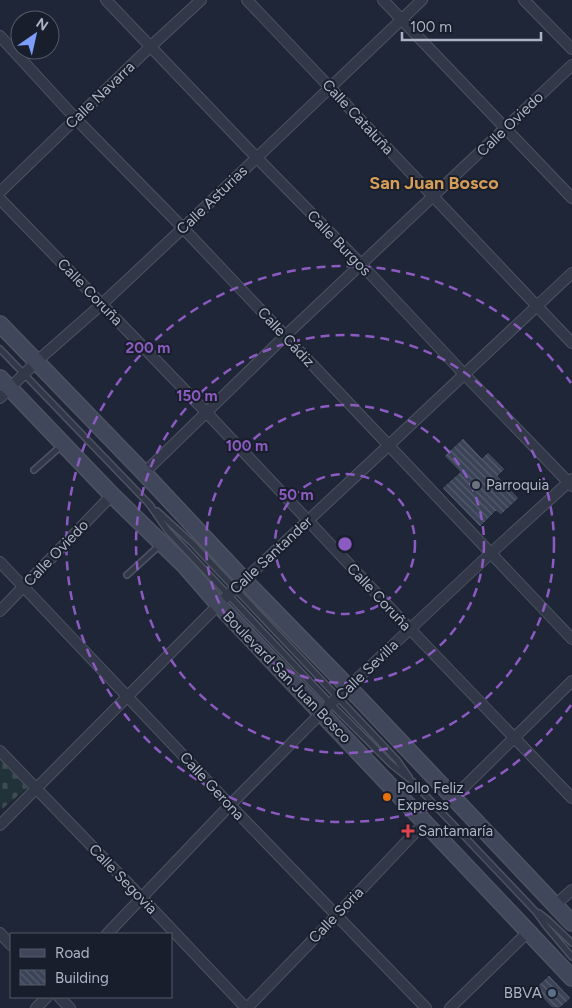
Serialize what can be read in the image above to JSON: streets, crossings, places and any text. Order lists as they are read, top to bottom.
{
  "streets": {
    "street": [
      "Calle Navarra",
      "Calle Cataluña",
      "Calle Oviedo",
      "Calle Asturias",
      "Calle Burgos",
      "Calle Coruña",
      "Calle Cádiz",
      "Calle Santander",
      "Calle Sevilla",
      "Boulevard San Juan Bosco",
      "Calle Gerona",
      "Calle Segovia",
      "Calle Soria"
    ]
  },
  "crossings": [
    ["Calle Navarra", "Calle Burgos"],
    ["Calle Navarra", "Calle Cádiz"],
    ["Calle Cataluña", "Calle Oviedo"],
    ["Calle Cataluña", "Calle Asturias"],
    ["Calle Cataluña", "Calle Santander"],
    ["Calle Oviedo", "Calle Burgos"],
    ["Calle Oviedo", "Calle Coruña"],
    ["Calle Oviedo", "Calle Cádiz"],
    ["Calle Oviedo", "Boulevard San Juan Bosco"],
    ["Calle Oviedo", "Calle Gerona"],
    ["Calle Asturias", "Calle Burgos"],
    ["Calle Asturias", "Calle Coruña"],
    ["Calle Asturias", "Calle Cádiz"],
    ["Calle Asturias", "Boulevard San Juan Bosco"],
    ["Calle Burgos", "Calle Santander"],
    ["Calle Burgos", "Calle Sevilla"],
    ["Calle Coruña", "Calle Santander"],
    ["Calle Coruña", "Calle Sevilla"],
    ["Calle Cádiz", "Calle Santander"],
    ["Calle Cádiz", "Calle Sevilla"],
    ["Calle Santander", "Boulevard San Juan Bosco"],
    ["Calle Santander", "Calle Gerona"],
    ["Calle Santander", "Calle Segovia"],
    ["Calle Sevilla", "Boulevard San Juan Bosco"],
    ["Calle Sevilla", "Calle Gerona"],
    ["Calle Sevilla", "Calle Segovia"],
    ["Boulevard San Juan Bosco", "Calle Soria"],
    ["Calle Gerona", "Calle Soria"],
    ["Calle Segovia", "Calle Soria"]
  ],
  "districts": ["San Juan Bosco"],
  "places": {
    "other": ["Parroquia", "Pollo Feliz Express", "BBVA"],
    "health": ["Santamaría"]
  },
  "legend": ["Road", "Building"],
  "scale_bar": "100 m",
  "north": "top right",
  "rings": [
    "200 m",
    "150 m",
    "100 m",
    "50 m"
  ]
}
